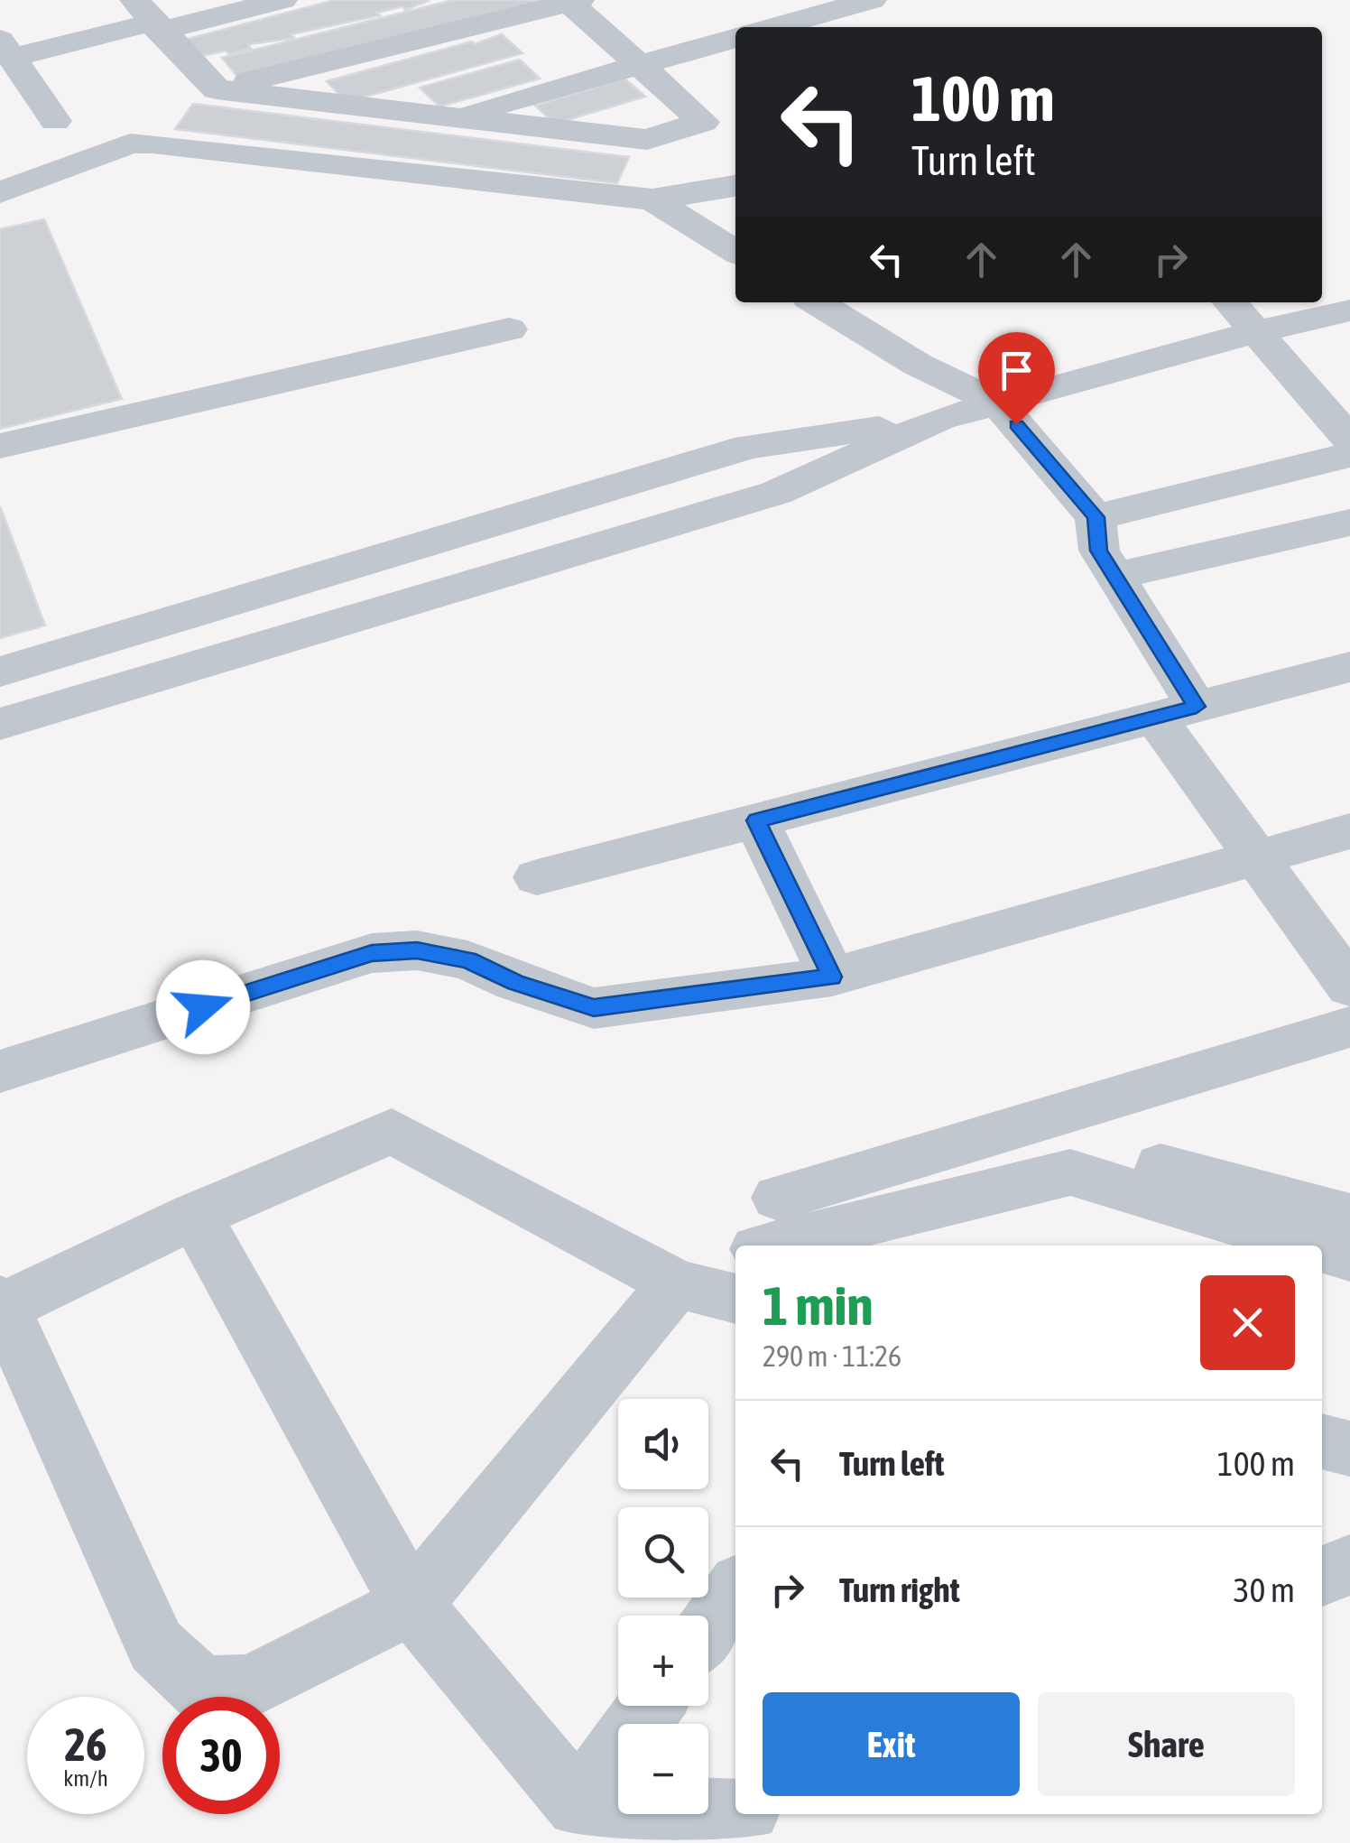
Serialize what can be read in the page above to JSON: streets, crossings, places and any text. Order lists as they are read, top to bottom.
{
  "page": {
    "turn": ["100 m", "Turn left"],
    "heading": ["1 min", "290 m · 11:26"],
    "map_buttons": ["+", "−"],
    "list": [
      {
        "name": "Turn left",
        "value": "100 m"
      },
      {
        "name": "Turn right",
        "value": "30 m"
      }
    ],
    "buttons": ["Exit", "Share"],
    "speed": "26 km/h",
    "limit": "30"
  }
}
